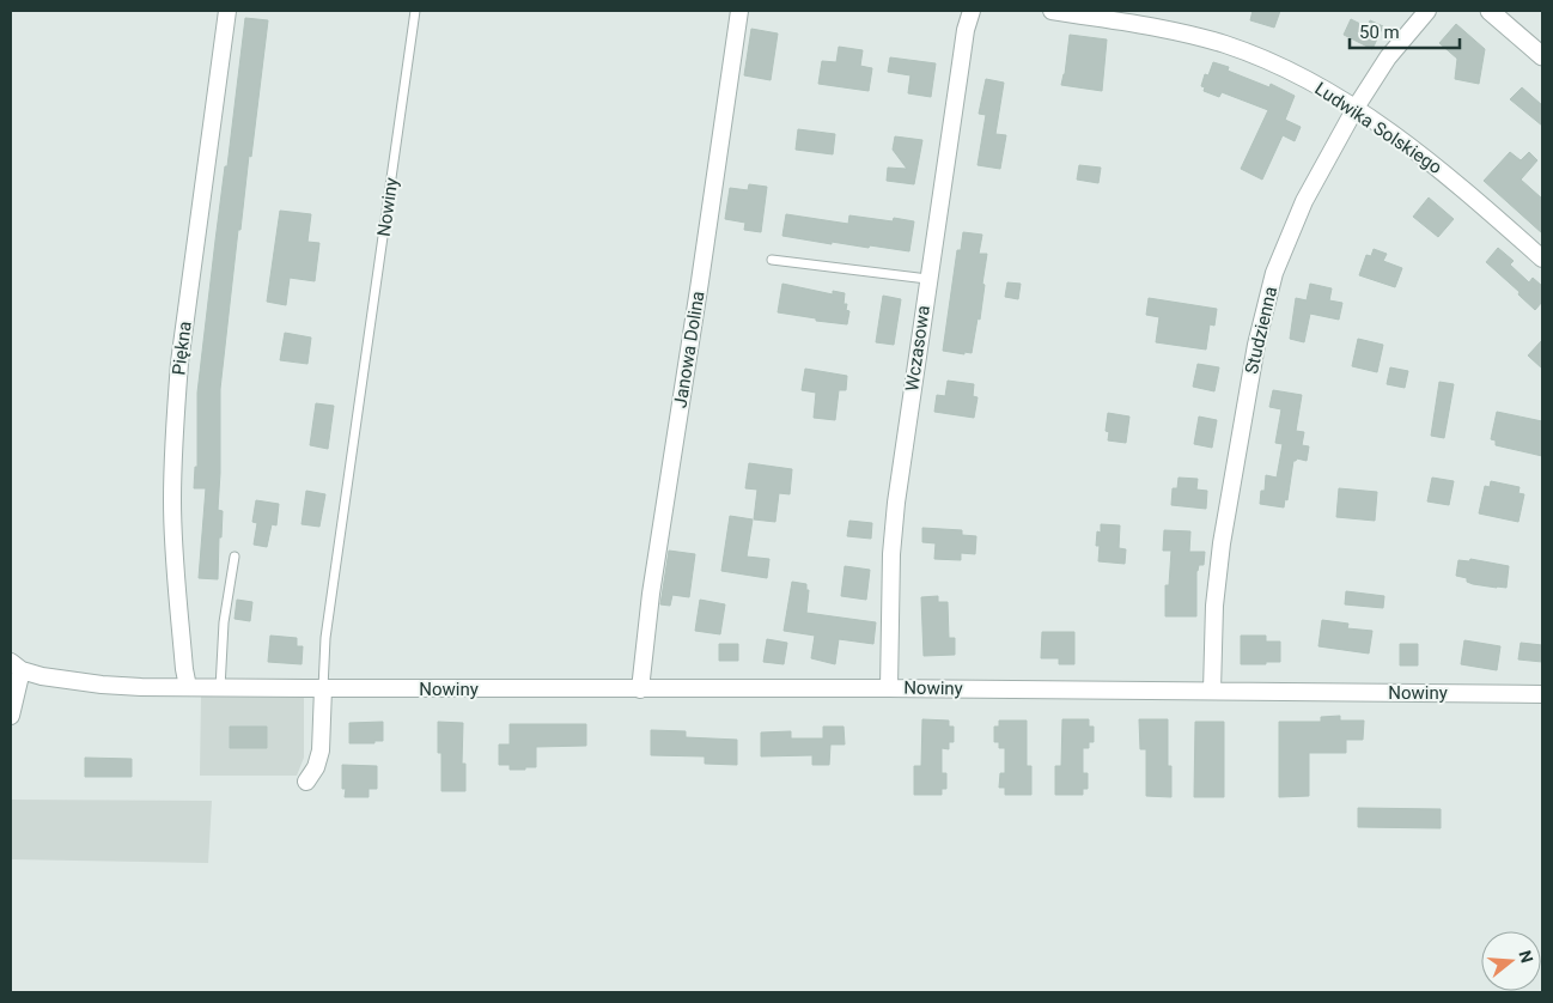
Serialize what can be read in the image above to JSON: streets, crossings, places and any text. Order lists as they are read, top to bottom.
{
  "streets": {
    "street": [
      "Ludwika Solskiego",
      "Nowiny",
      "Studzienna",
      "Piękna",
      "Wczasowa",
      "Janowa Dolina"
    ]
  },
  "crossings": [
    ["Ludwika Solskiego", "Studzienna"],
    ["Nowiny", "Studzienna"],
    ["Nowiny", "Piękna"],
    ["Nowiny", "Wczasowa"],
    ["Nowiny", "Janowa Dolina"]
  ],
  "scale_bar": "50 m",
  "north": "right"
}
